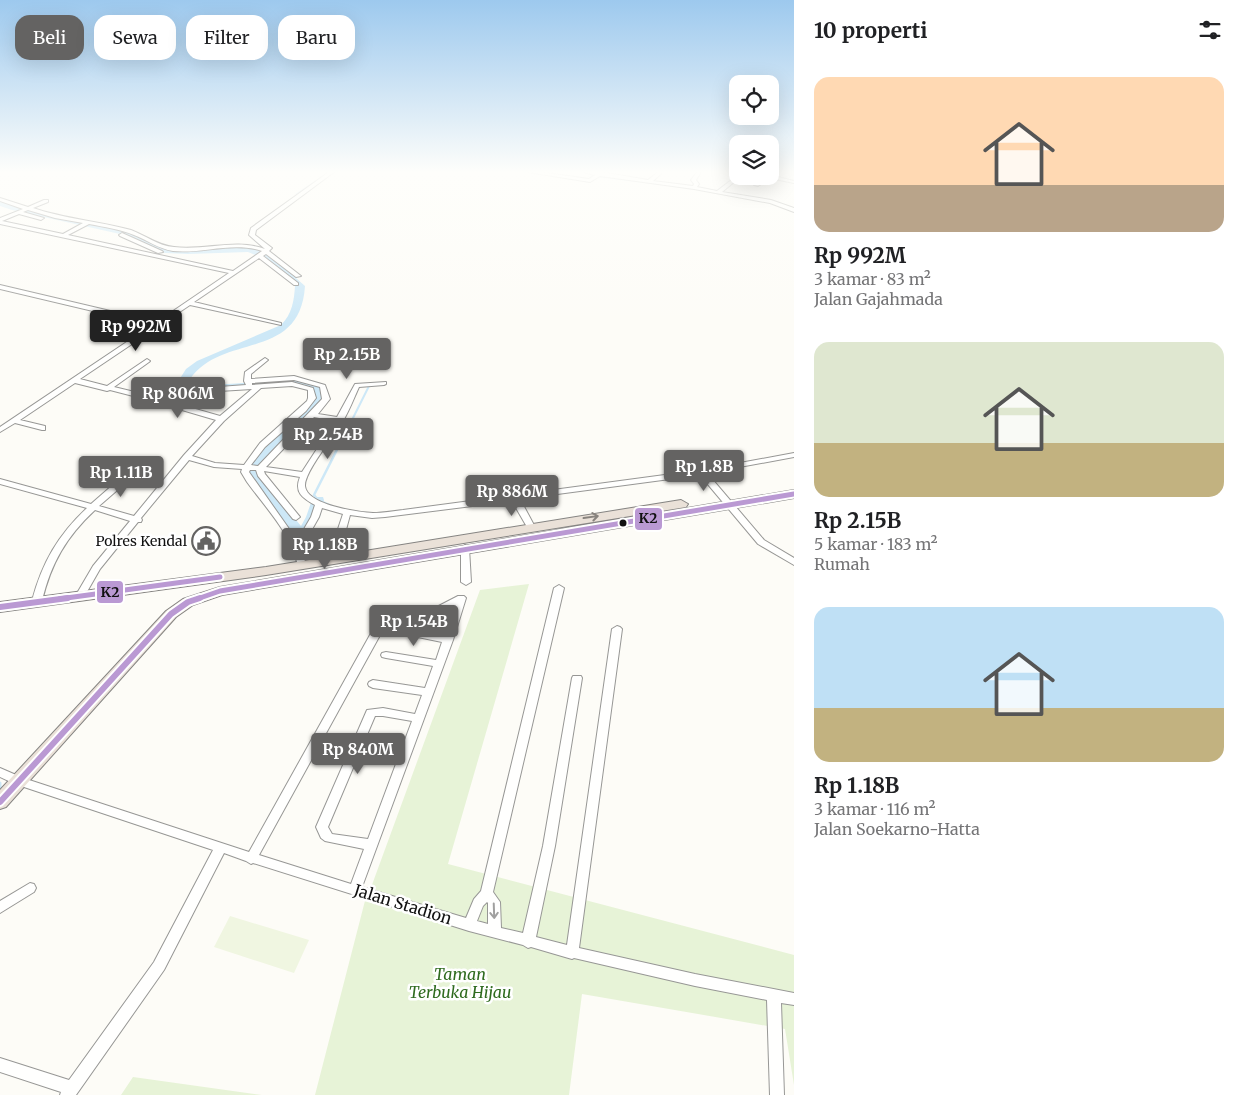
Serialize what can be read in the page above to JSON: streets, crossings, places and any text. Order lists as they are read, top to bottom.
{
  "streets": {
    "street": ["Jalan Stadion"]
  },
  "parks": ["Taman Terbuka Hijau"],
  "places": {
    "public building": ["Polres Kendal"]
  },
  "lines": ["transit line K2"],
  "page": {
    "heading": "10 properti",
    "chip": [
      "Beli",
      "Sewa",
      "Filter",
      "Baru"
    ],
    "list": [
      {
        "name": "Rp 992M",
        "note": "3 kamar · 83 m² · Jalan Gajahmada"
      },
      {
        "name": "Rp 2.15B",
        "note": "5 kamar · 183 m² · Rumah"
      },
      {
        "name": "Rp 1.18B",
        "note": "3 kamar · 116 m² · Jalan Soekarno-Hatta"
      }
    ],
    "price": [
      "Rp 992M",
      "Rp 2.15B",
      "Rp 806M",
      "Rp 2.54B",
      "Rp 1.8B",
      "Rp 1.11B",
      "Rp 886M",
      "Rp 1.18B",
      "Rp 1.54B",
      "Rp 840M"
    ]
  }
}
